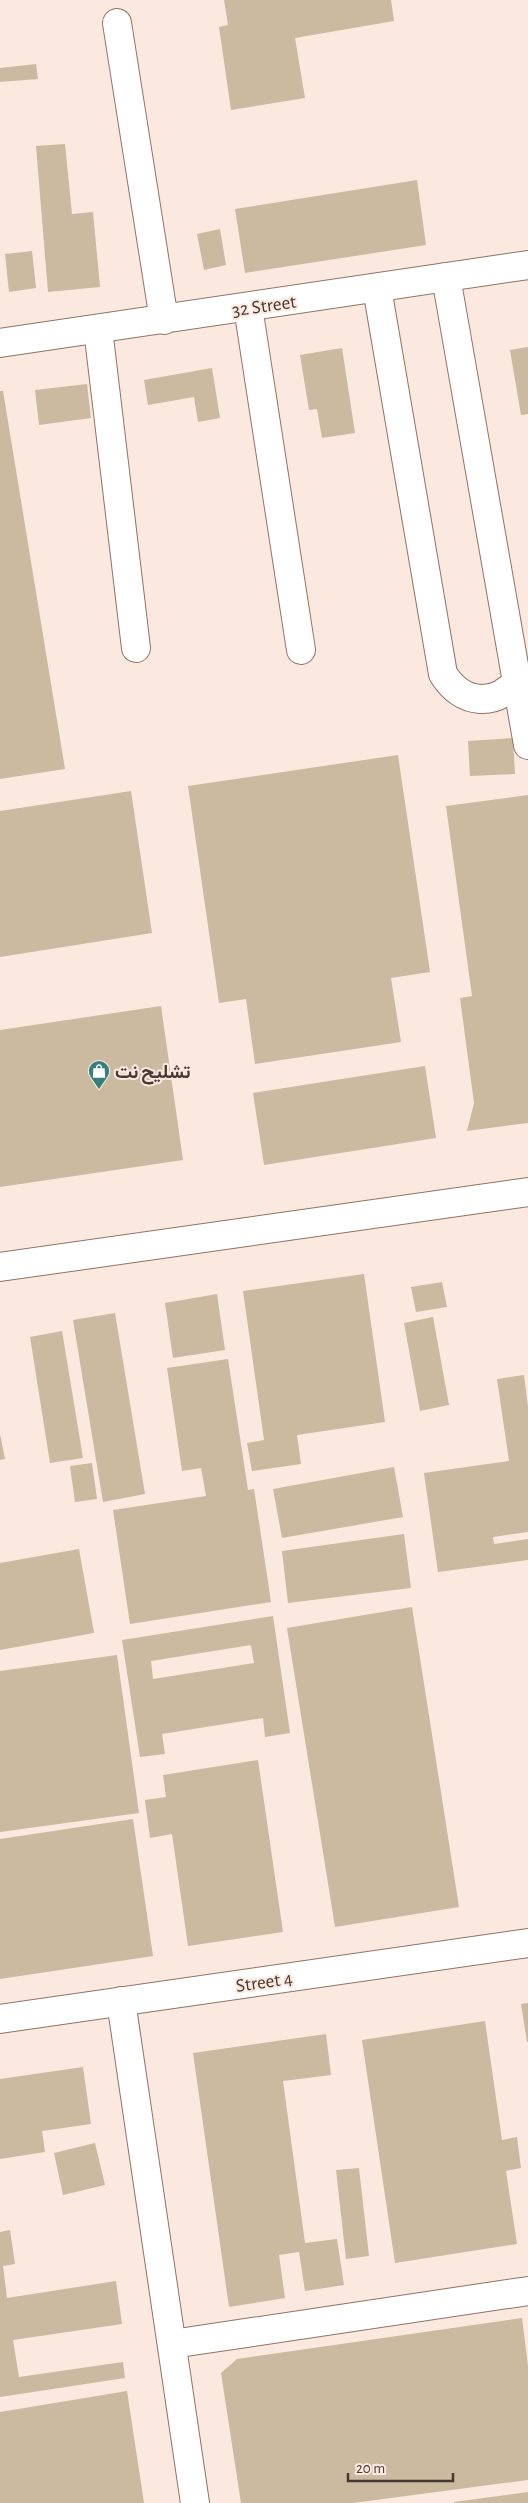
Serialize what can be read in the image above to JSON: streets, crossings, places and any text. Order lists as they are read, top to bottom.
{
  "streets": {
    "street": ["32 Street", "Street 4"]
  },
  "places": {
    "shop": ["تشليح نت"]
  },
  "scale_bar": "20 m"
}
